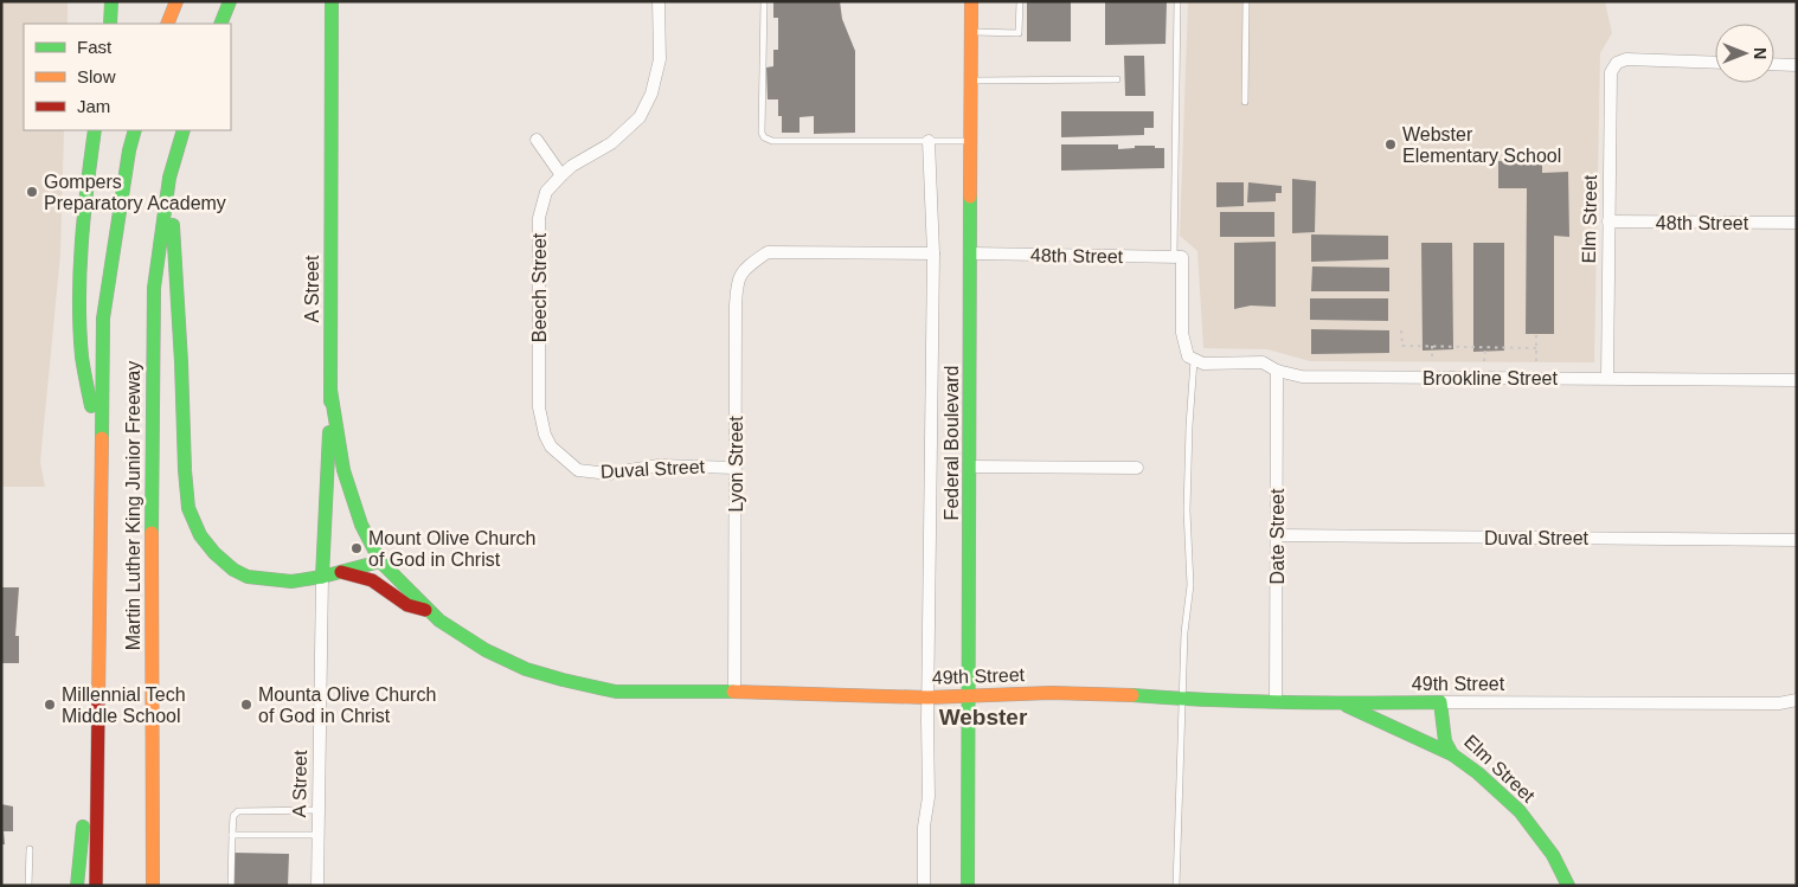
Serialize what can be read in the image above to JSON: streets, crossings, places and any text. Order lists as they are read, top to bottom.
{
  "streets": {
    "main road": [
      "Elm Street",
      "A Street",
      "Federal Boulevard",
      "Martin Luther King Junior Freeway",
      "49th Street"
    ],
    "street": [
      "48th Street",
      "Beech Street",
      "Brookline Street",
      "Lyon Street",
      "Duval Street",
      "Date Street"
    ]
  },
  "crossings": [
    ["Elm Street", "48th Street"],
    ["Elm Street", "Brookline Street"],
    ["Elm Street", "49th Street"],
    ["48th Street", "Federal Boulevard"],
    ["Beech Street", "Duval Street"],
    ["A Street", "49th Street"],
    ["Brookline Street", "Date Street"],
    ["Federal Boulevard", "49th Street"],
    ["Lyon Street", "Duval Street"],
    ["Lyon Street", "49th Street"],
    ["Duval Street", "Date Street"],
    ["Date Street", "49th Street"]
  ],
  "districts": ["Webster"],
  "places": [
    "Webster Elementary School",
    "Gompers Preparatory Academy",
    "Mount Olive Church of God in Christ",
    "Millennial Tech Middle School",
    "Mounta Olive Church of God in Christ"
  ],
  "legend": ["Fast", "Slow", "Jam"],
  "north": "right"
}
